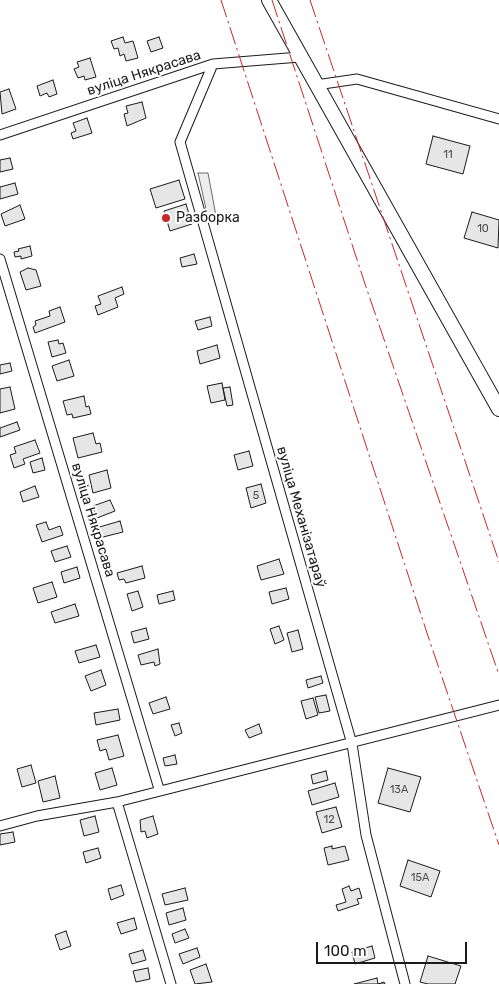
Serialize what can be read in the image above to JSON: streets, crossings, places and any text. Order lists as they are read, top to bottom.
{
  "streets": {
    "street": ["вуліца Някрасава", "вуліца Механізатараў"]
  },
  "crossings": [
    ["вуліца Някрасава", "вуліца Механізатараў"]
  ],
  "places": ["Разборка"],
  "house_numbers": [
    "11",
    "10",
    "5",
    "13А",
    "12",
    "15А"
  ],
  "scale_bar": "100 m"
}
